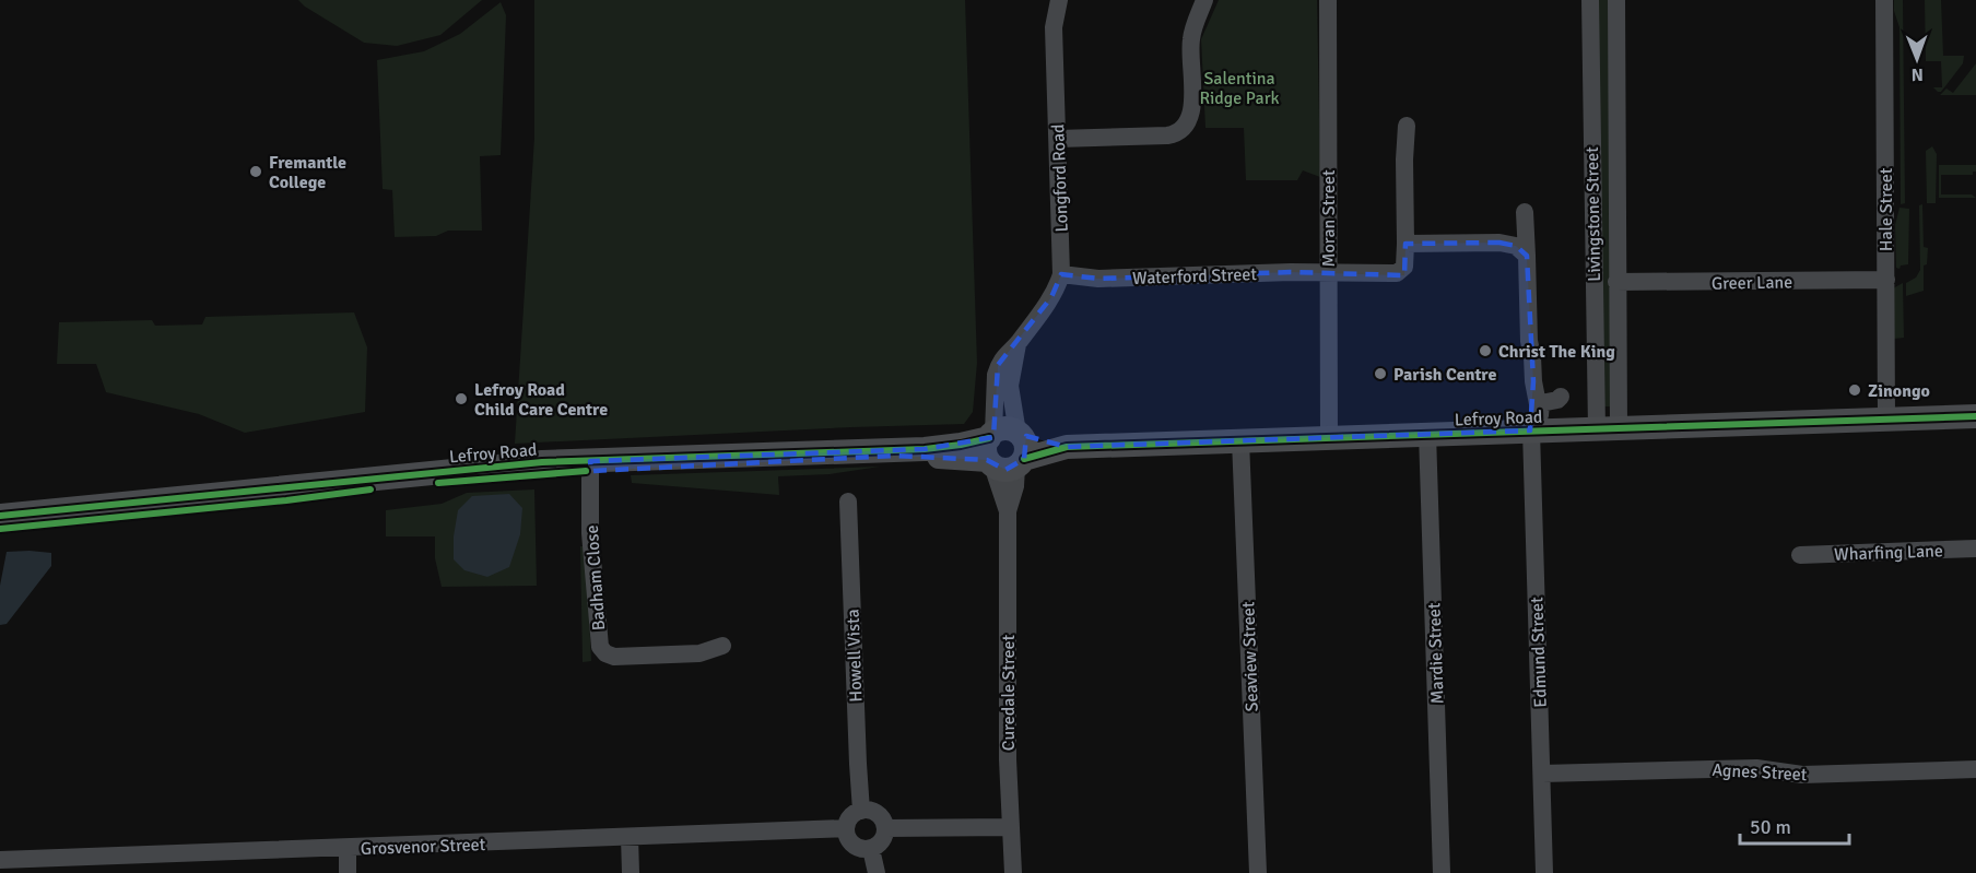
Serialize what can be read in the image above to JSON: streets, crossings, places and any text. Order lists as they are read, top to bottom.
{
  "streets": {
    "street": [
      "Longford Road",
      "Hale Street",
      "Livingstone Street",
      "Moran Street",
      "Waterford Street",
      "Greer Lane",
      "Lefroy Road",
      "Wharfing Lane",
      "Badham Close",
      "Edmund Street",
      "Mardie Street",
      "Howell Vista",
      "Seaview Street",
      "Curedale Street",
      "Agnes Street",
      "Grosvenor Street"
    ]
  },
  "crossings": [
    ["Longford Road", "Waterford Street"],
    ["Longford Road", "Lefroy Road"],
    ["Longford Road", "Curedale Street"],
    ["Hale Street", "Greer Lane"],
    ["Hale Street", "Lefroy Road"],
    ["Livingstone Street", "Greer Lane"],
    ["Livingstone Street", "Lefroy Road"],
    ["Moran Street", "Waterford Street"],
    ["Moran Street", "Lefroy Road"],
    ["Lefroy Road", "Badham Close"],
    ["Lefroy Road", "Edmund Street"],
    ["Lefroy Road", "Mardie Street"],
    ["Lefroy Road", "Seaview Street"],
    ["Lefroy Road", "Curedale Street"],
    ["Edmund Street", "Agnes Street"],
    ["Howell Vista", "Grosvenor Street"]
  ],
  "parks": ["Salentina Ridge Park"],
  "places": [
    "Fremantle College",
    "Christ The King",
    "Parish Centre",
    "Zinongo",
    "Lefroy Road Child Care Centre"
  ],
  "scale_bar": "50 m",
  "north": "bottom"
}
